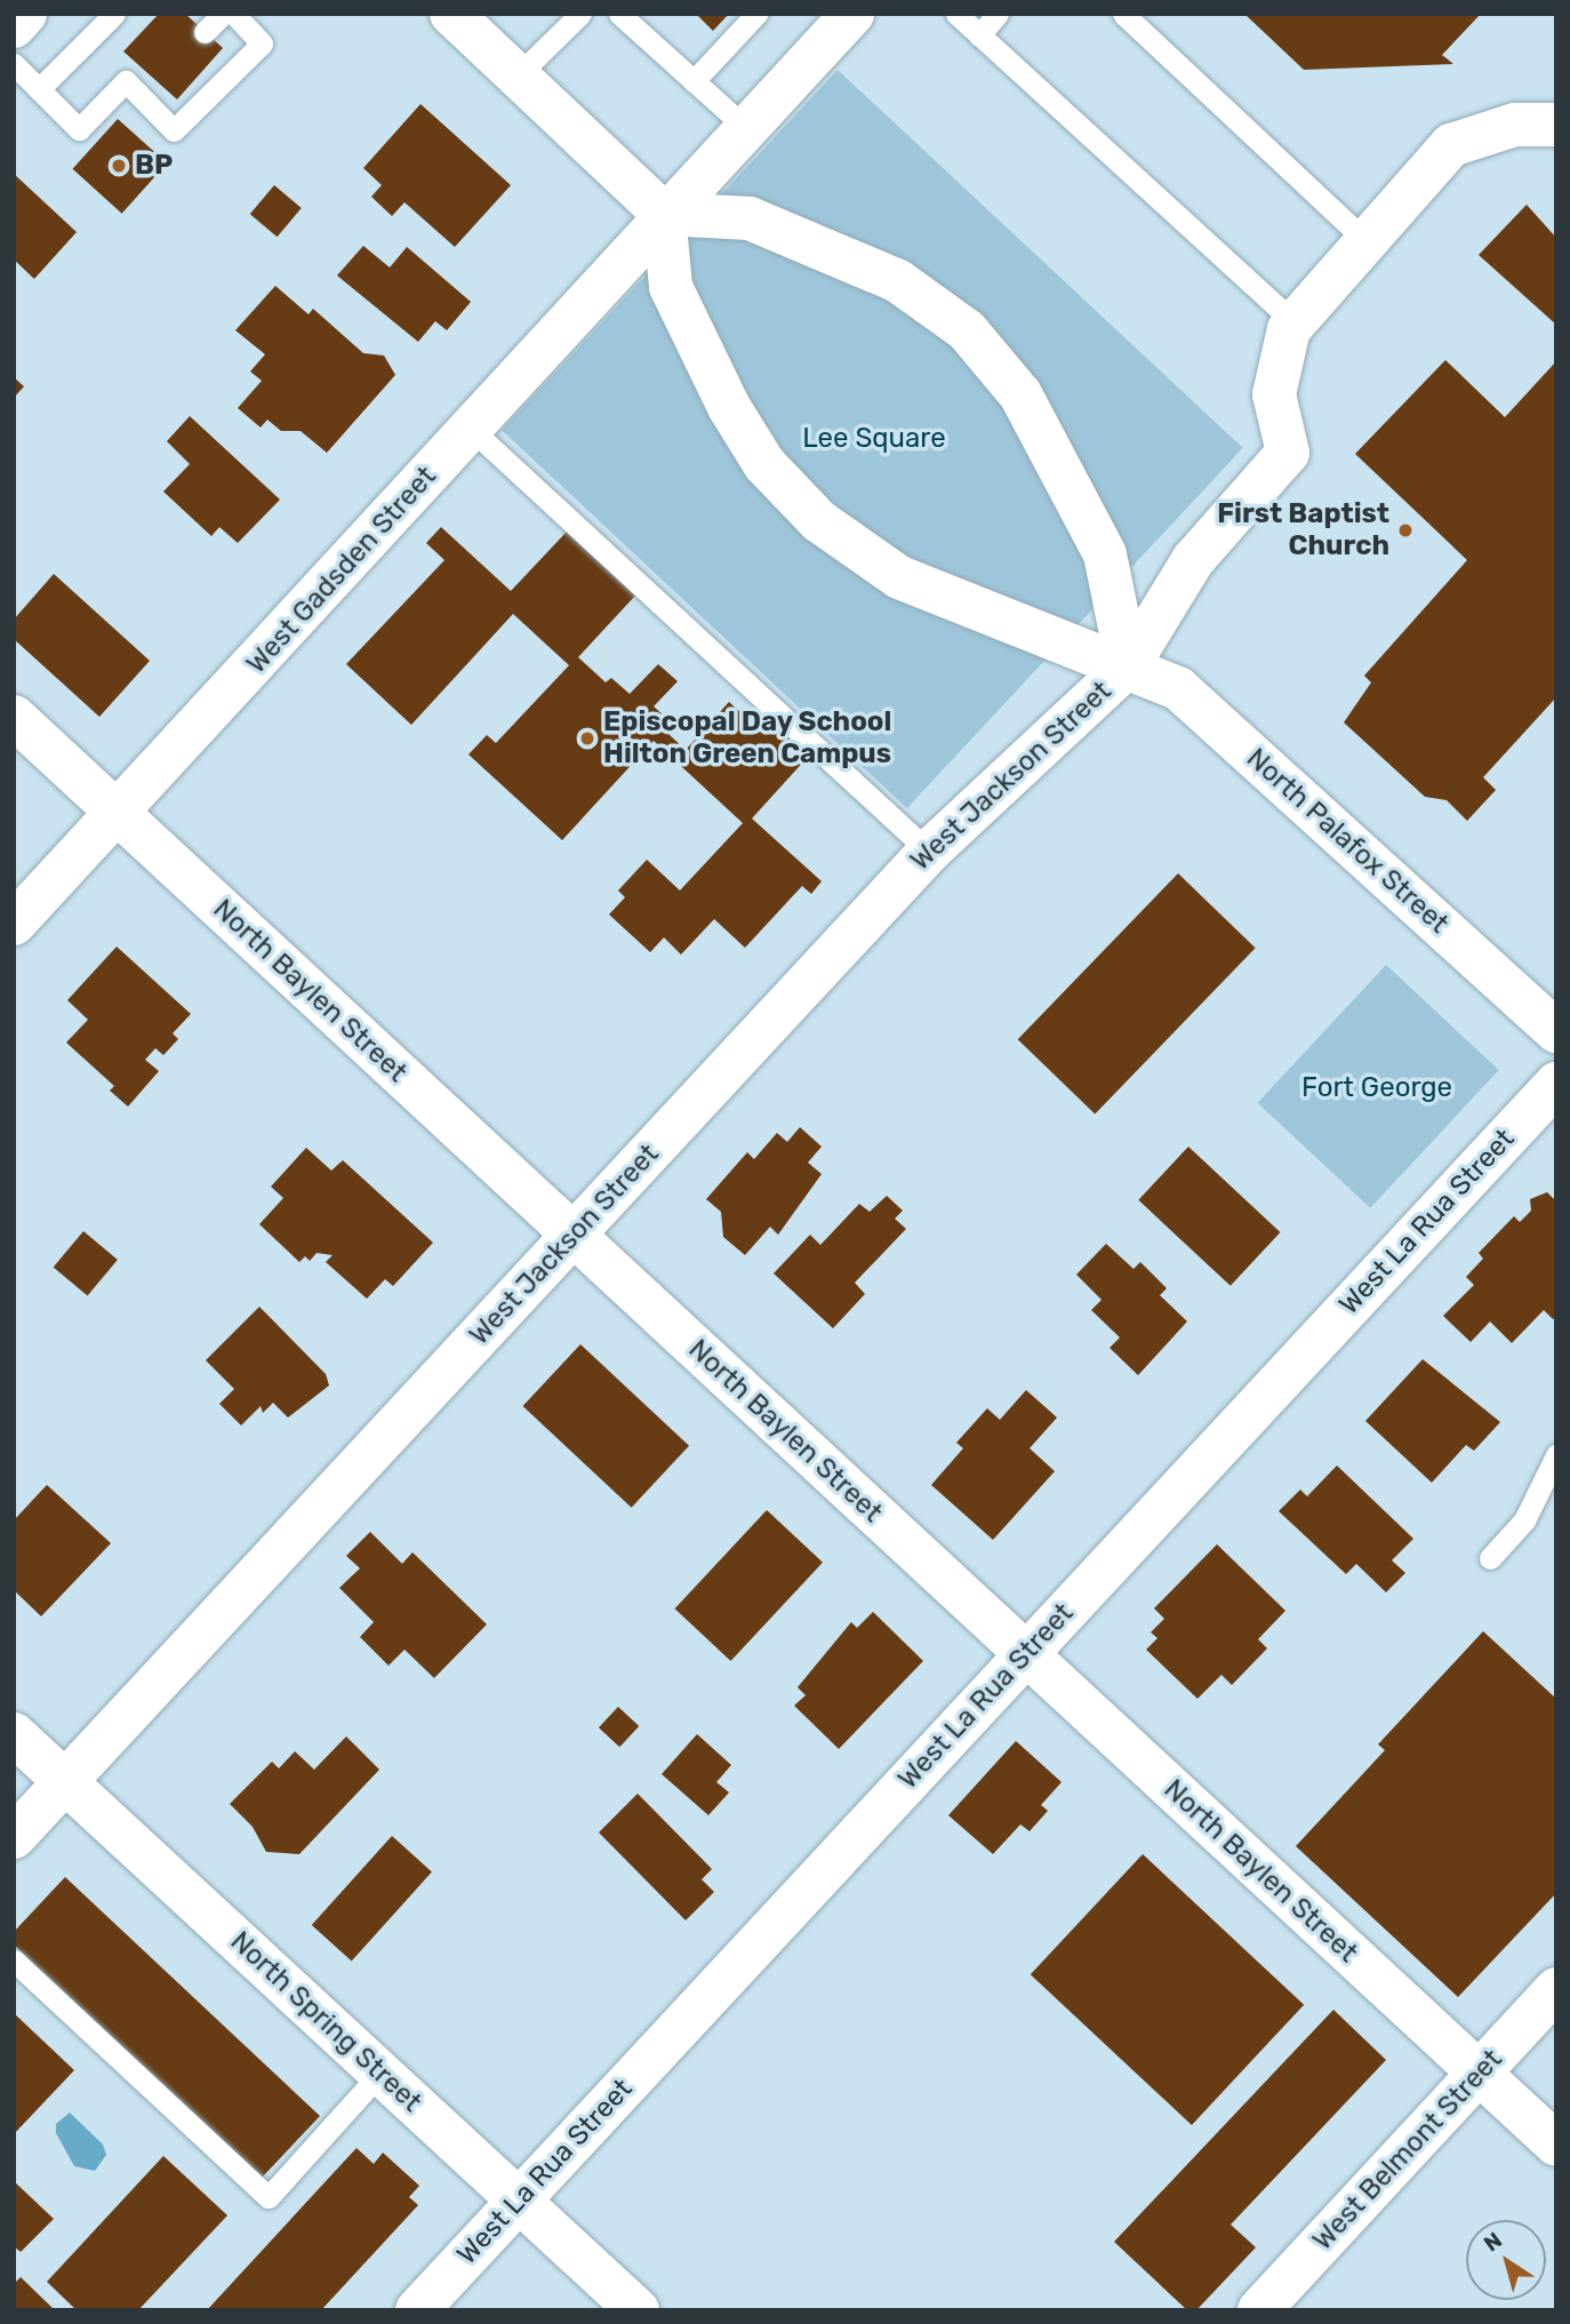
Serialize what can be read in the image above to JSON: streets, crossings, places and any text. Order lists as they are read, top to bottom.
{
  "streets": {
    "street": [
      "West Gadsden Street",
      "West Jackson Street",
      "North Palafox Street",
      "North Baylen Street",
      "West La Rua Street",
      "North Spring Street",
      "West Belmont Street"
    ]
  },
  "crossings": [
    ["West Gadsden Street", "North Palafox Street"],
    ["West Gadsden Street", "North Baylen Street"],
    ["West Jackson Street", "North Palafox Street"],
    ["West Jackson Street", "North Baylen Street"],
    ["West Jackson Street", "North Spring Street"],
    ["North Baylen Street", "West La Rua Street"],
    ["North Baylen Street", "West Belmont Street"],
    ["West La Rua Street", "North Spring Street"]
  ],
  "parks": ["Lee Square", "Fort George"],
  "places": ["BP", "First Baptist Church", "Episcopal Day School Hilton Green Campus"],
  "north": "top left"
}
